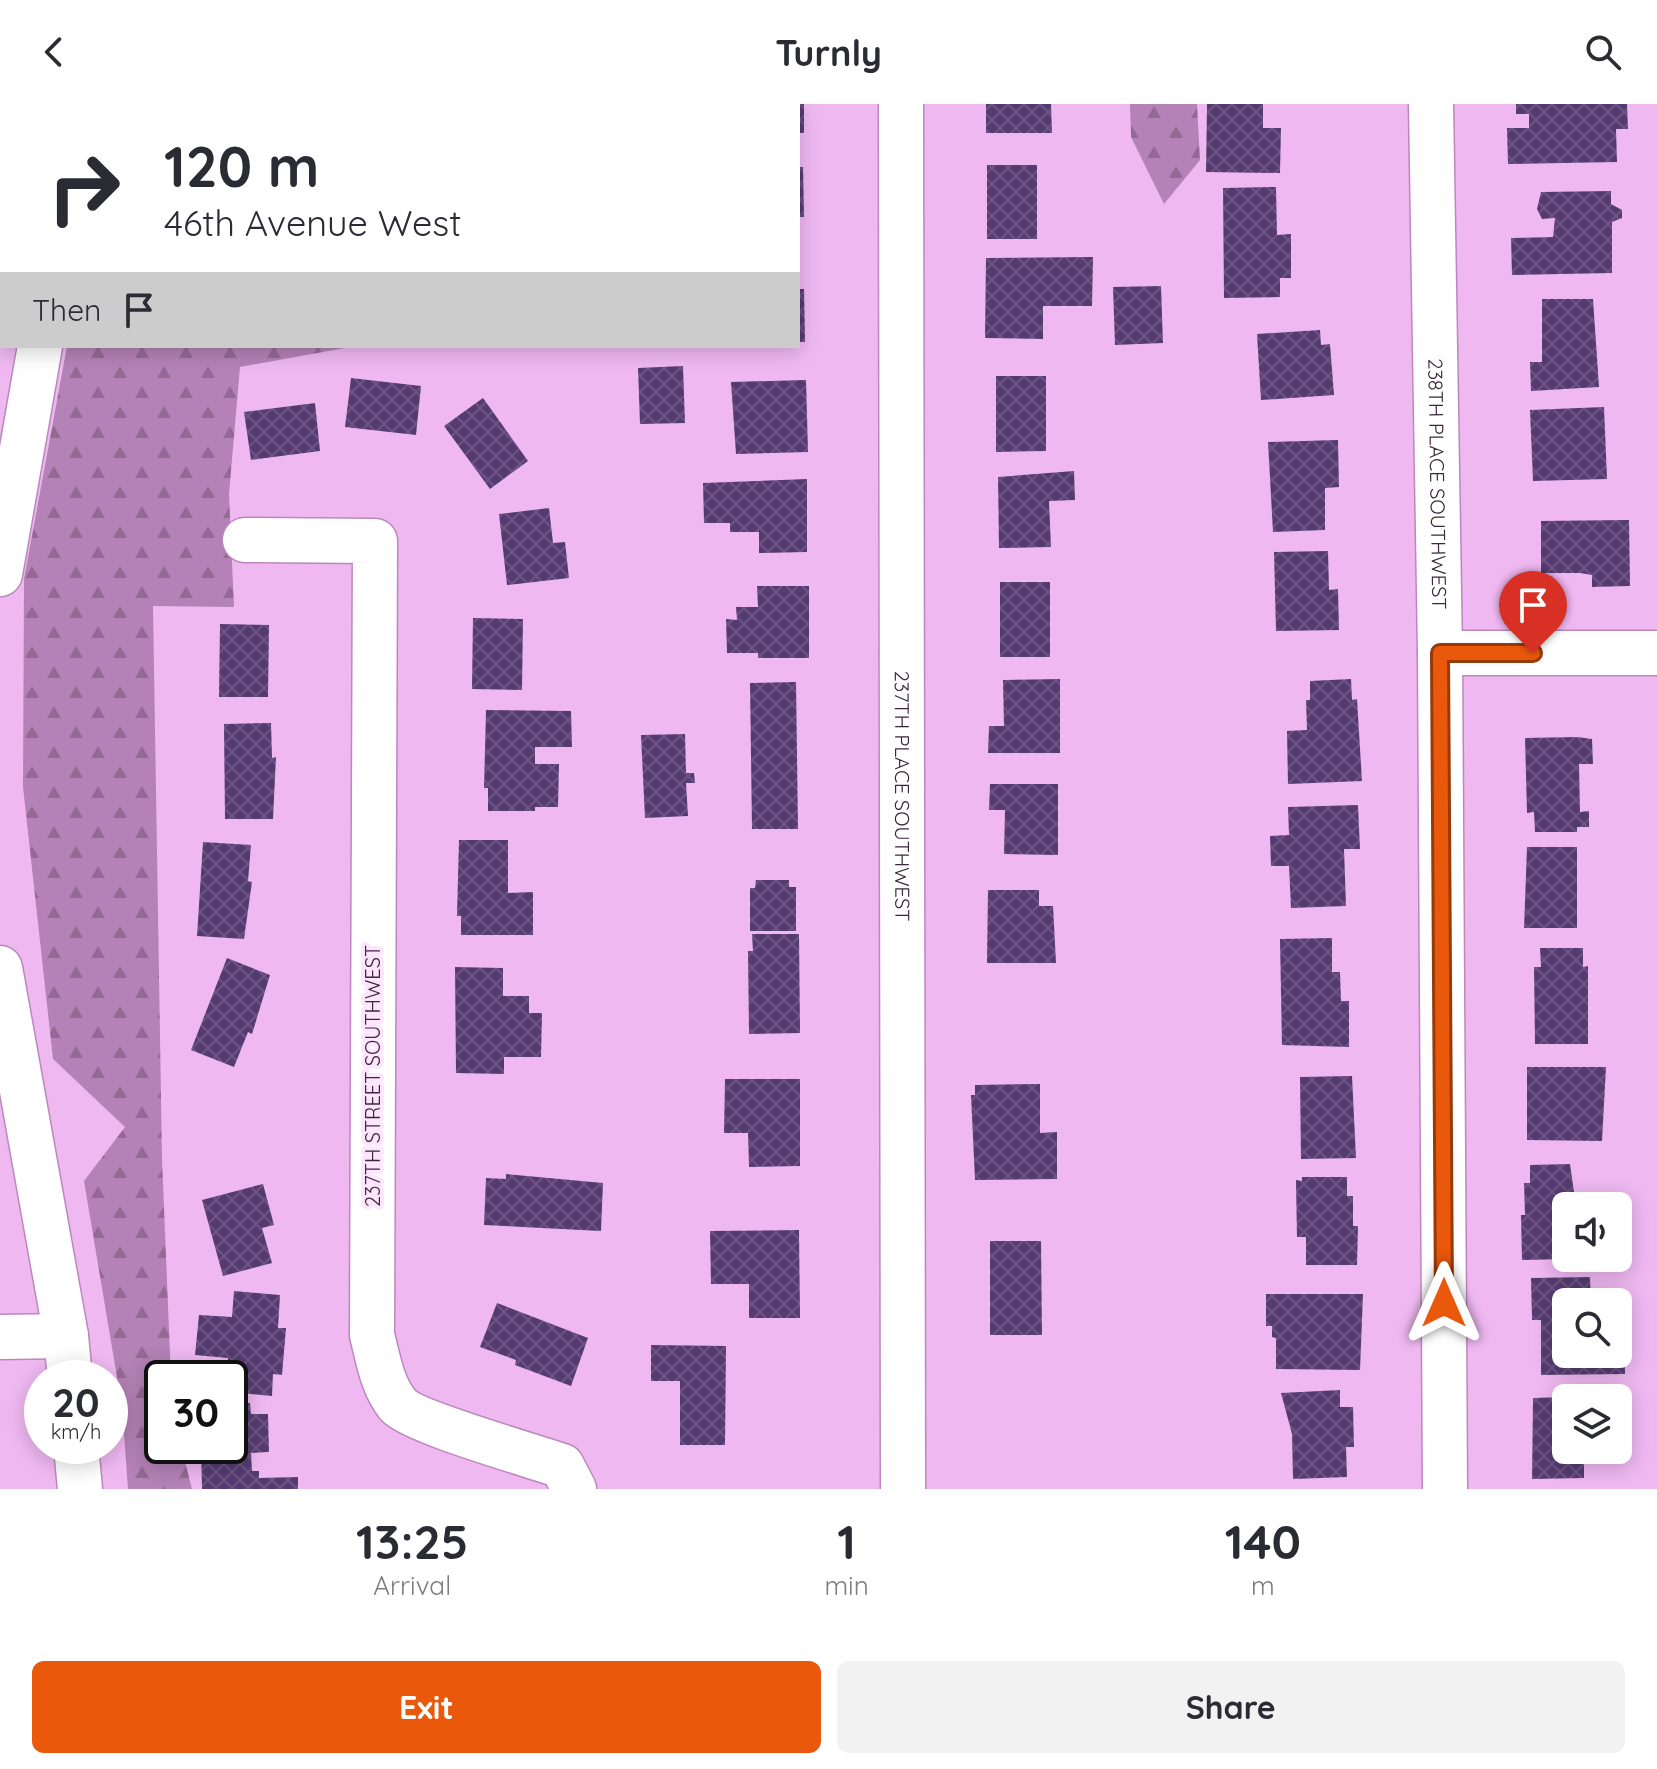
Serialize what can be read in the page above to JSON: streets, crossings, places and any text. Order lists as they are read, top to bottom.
{
  "streets": {
    "street": ["238TH PLACE SOUTHWEST", "237TH PLACE SOUTHWEST", "237TH STREET SOUTHWEST"]
  },
  "page": {
    "header": "Turnly",
    "turn": ["120 m", "46th Avenue West"],
    "then": "Then",
    "speed": "20 km/h",
    "limit": "30",
    "eta": [
      "13:25",
      "Arrival",
      "1",
      "min",
      "140",
      "m"
    ],
    "buttons": ["Exit", "Share"]
  }
}
